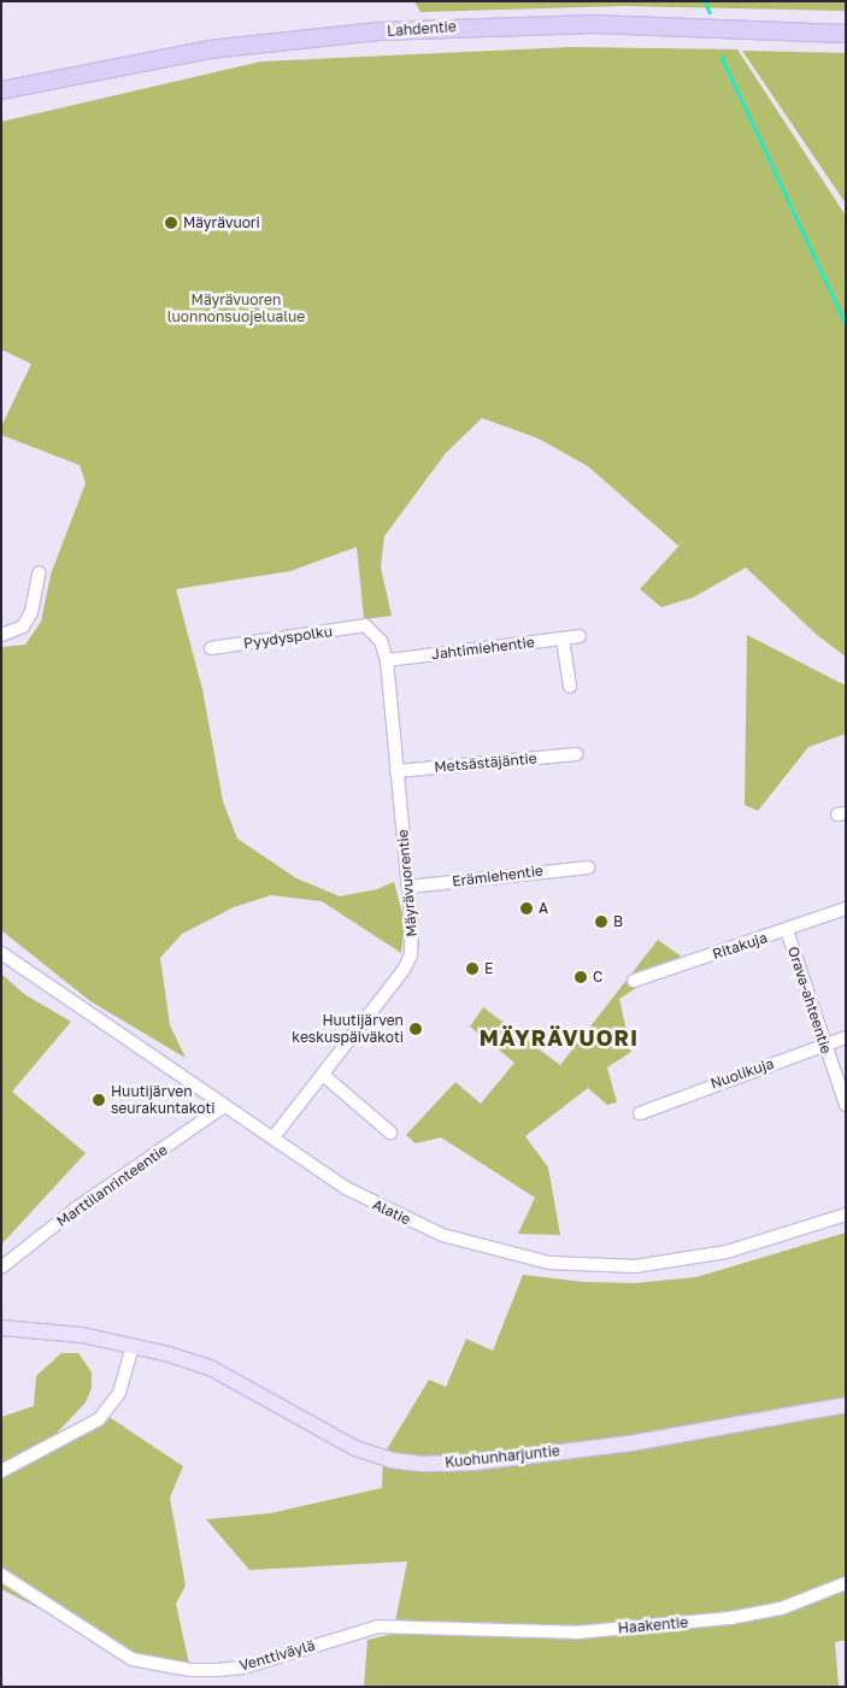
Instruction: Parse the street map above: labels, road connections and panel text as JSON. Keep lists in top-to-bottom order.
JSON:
{
  "streets": {
    "highway": ["Lahdentie"],
    "main road": ["Kuohunharjuntie"],
    "street": [
      "Pyydyspolku",
      "Jahtimiehentie",
      "Metsästäjäntie",
      "Erämiehentie",
      "Mäyrävuorentie",
      "Ritakuja",
      "Orava-ahteentie",
      "Nuolikuja",
      "Marttilanrinteentie",
      "Alatie",
      "Haakentie",
      "Venttiväylä"
    ]
  },
  "crossings": [
    ["Pyydyspolku", "Mäyrävuorentie"],
    ["Jahtimiehentie", "Mäyrävuorentie"],
    ["Metsästäjäntie", "Mäyrävuorentie"],
    ["Erämiehentie", "Mäyrävuorentie"],
    ["Mäyrävuorentie", "Alatie"],
    ["Ritakuja", "Orava-ahteentie"],
    ["Orava-ahteentie", "Nuolikuja"],
    ["Marttilanrinteentie", "Alatie"],
    ["Haakentie", "Venttiväylä"]
  ],
  "districts": ["MÄYRÄVUORI"],
  "parks": ["Mäyrävuoren luonnonsuojelualue"],
  "places": [
    "Mäyrävuori",
    "A",
    "B",
    "E",
    "C",
    "Huutijärven keskuspäiväkoti",
    "Huutijärven seurakuntakoti"
  ]
}
